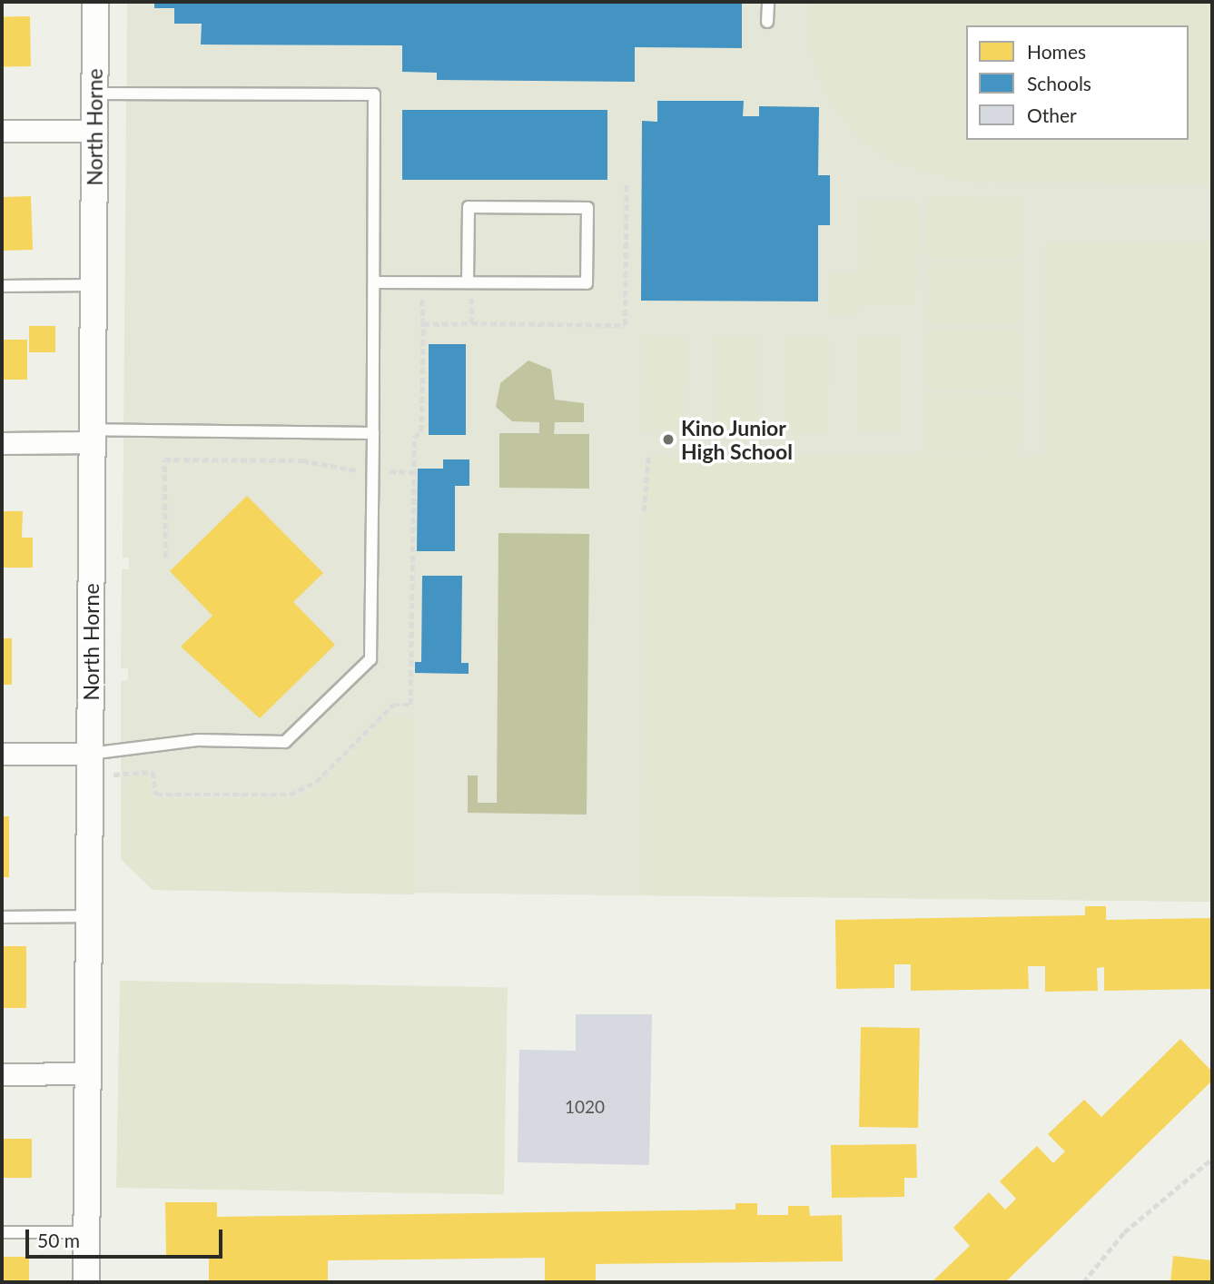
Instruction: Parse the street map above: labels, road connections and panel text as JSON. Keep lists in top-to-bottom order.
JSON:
{
  "streets": {
    "street": ["North Horne"]
  },
  "places": ["Kino Junior High School"],
  "house_numbers": ["1020"],
  "legend": ["Homes", "Schools", "Other"],
  "scale_bar": "50 m"
}
